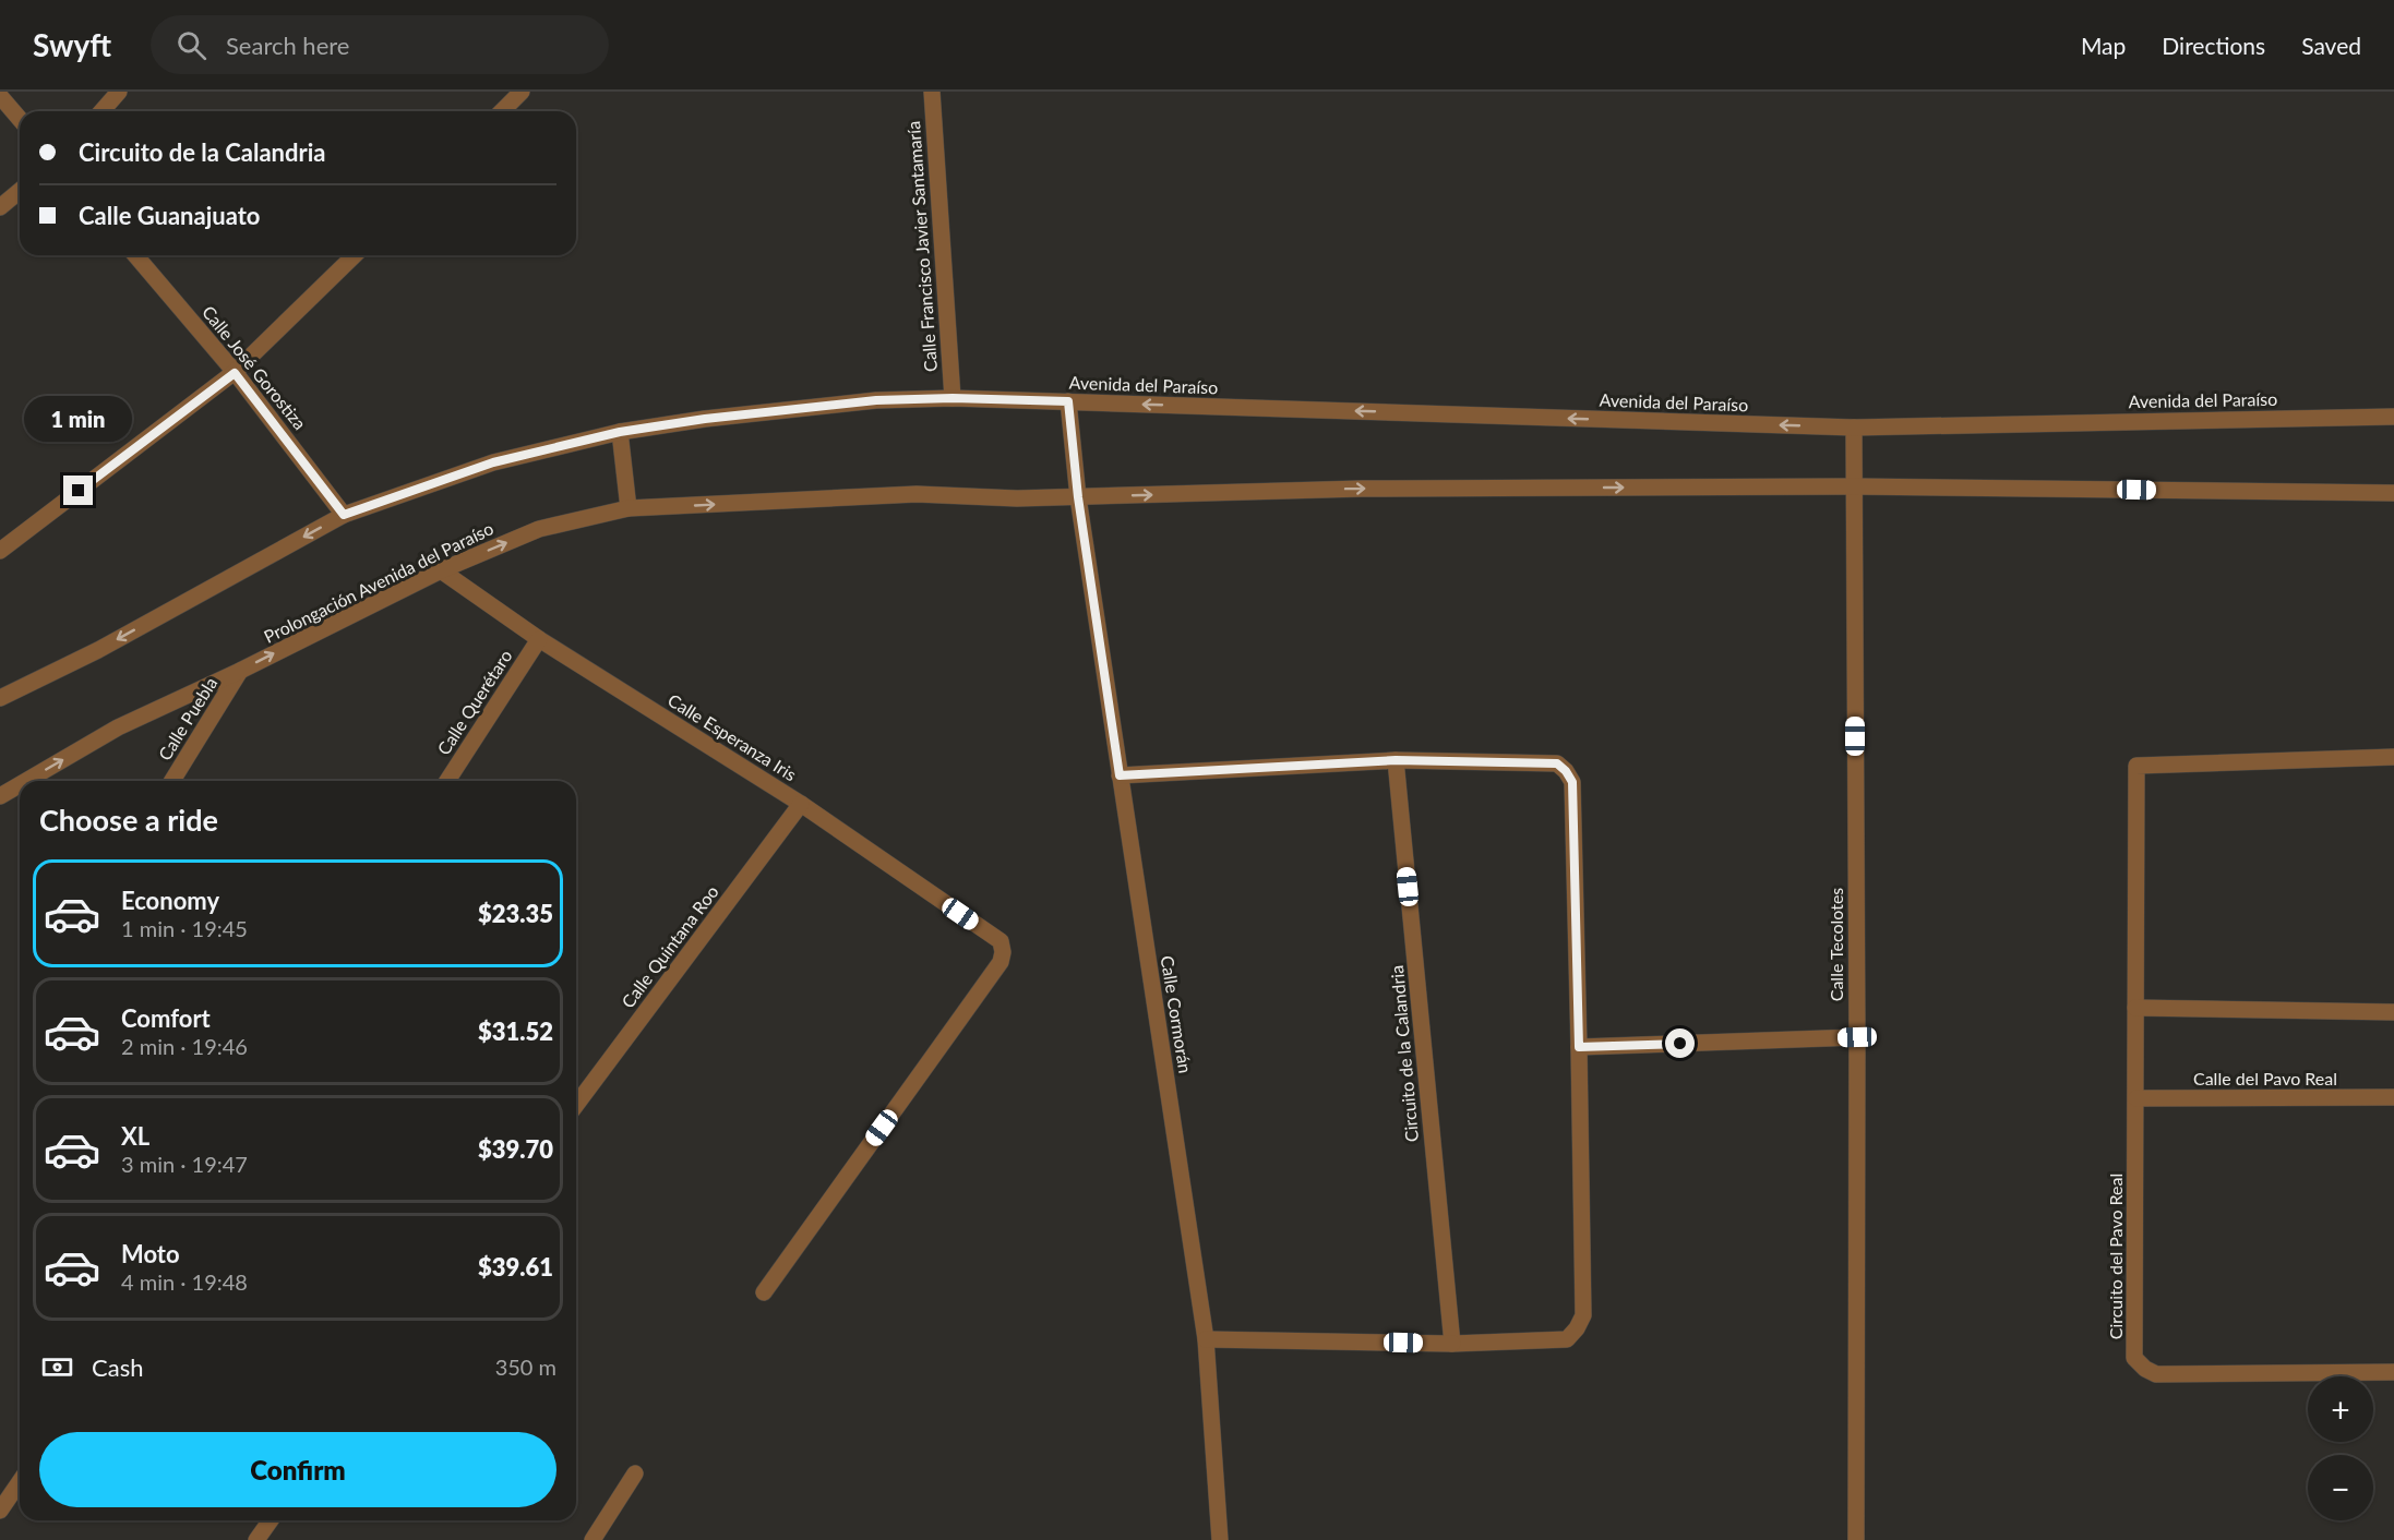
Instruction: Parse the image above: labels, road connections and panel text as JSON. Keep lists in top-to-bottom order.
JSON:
{
  "streets": {
    "street": [
      "Calle Francisco Javier Santamaría",
      "Calle José Gorostiza",
      "Avenida del Paraíso",
      "Prolongación Avenida del Paraíso",
      "Calle Querétaro",
      "Calle Puebla",
      "Calle Esperanza Iris",
      "Calle Tecolotes",
      "Calle Quintana Roo",
      "Calle Cormorán",
      "Circuito de la Calandria",
      "Calle del Pavo Real",
      "Circuito del Pavo Real"
    ]
  },
  "crossings": [
    ["Calle Francisco Javier Santamaría", "Avenida del Paraíso"],
    ["Avenida del Paraíso", "Calle Tecolotes"],
    ["Avenida del Paraíso", "Calle Cormorán"],
    ["Prolongación Avenida del Paraíso", "Calle Puebla"],
    ["Prolongación Avenida del Paraíso", "Calle Esperanza Iris"],
    ["Prolongación Avenida del Paraíso", "Calle Cormorán"],
    ["Calle Querétaro", "Calle Esperanza Iris"],
    ["Calle Esperanza Iris", "Calle Quintana Roo"],
    ["Calle del Pavo Real", "Circuito del Pavo Real"]
  ],
  "page": {
    "header": "Swyft",
    "search": "Search here",
    "nav": ["Map", "Directions", "Saved"],
    "banner": ["Circuito de la Calandria", "Calle Guanajuato"],
    "bubble": "1 min",
    "heading": "Choose a ride",
    "list": [
      {
        "name": "Economy",
        "note": "1 min · 19:45",
        "value": "$23.35"
      },
      {
        "name": "Comfort",
        "note": "2 min · 19:46",
        "value": "$31.52"
      },
      {
        "name": "XL",
        "note": "3 min · 19:47",
        "value": "$39.70"
      },
      {
        "name": "Moto",
        "note": "4 min · 19:48",
        "value": "$39.61"
      }
    ],
    "pay": ["Cash", "350 m"],
    "map_buttons": ["+", "−"],
    "buttons": "Confirm"
  }
}
